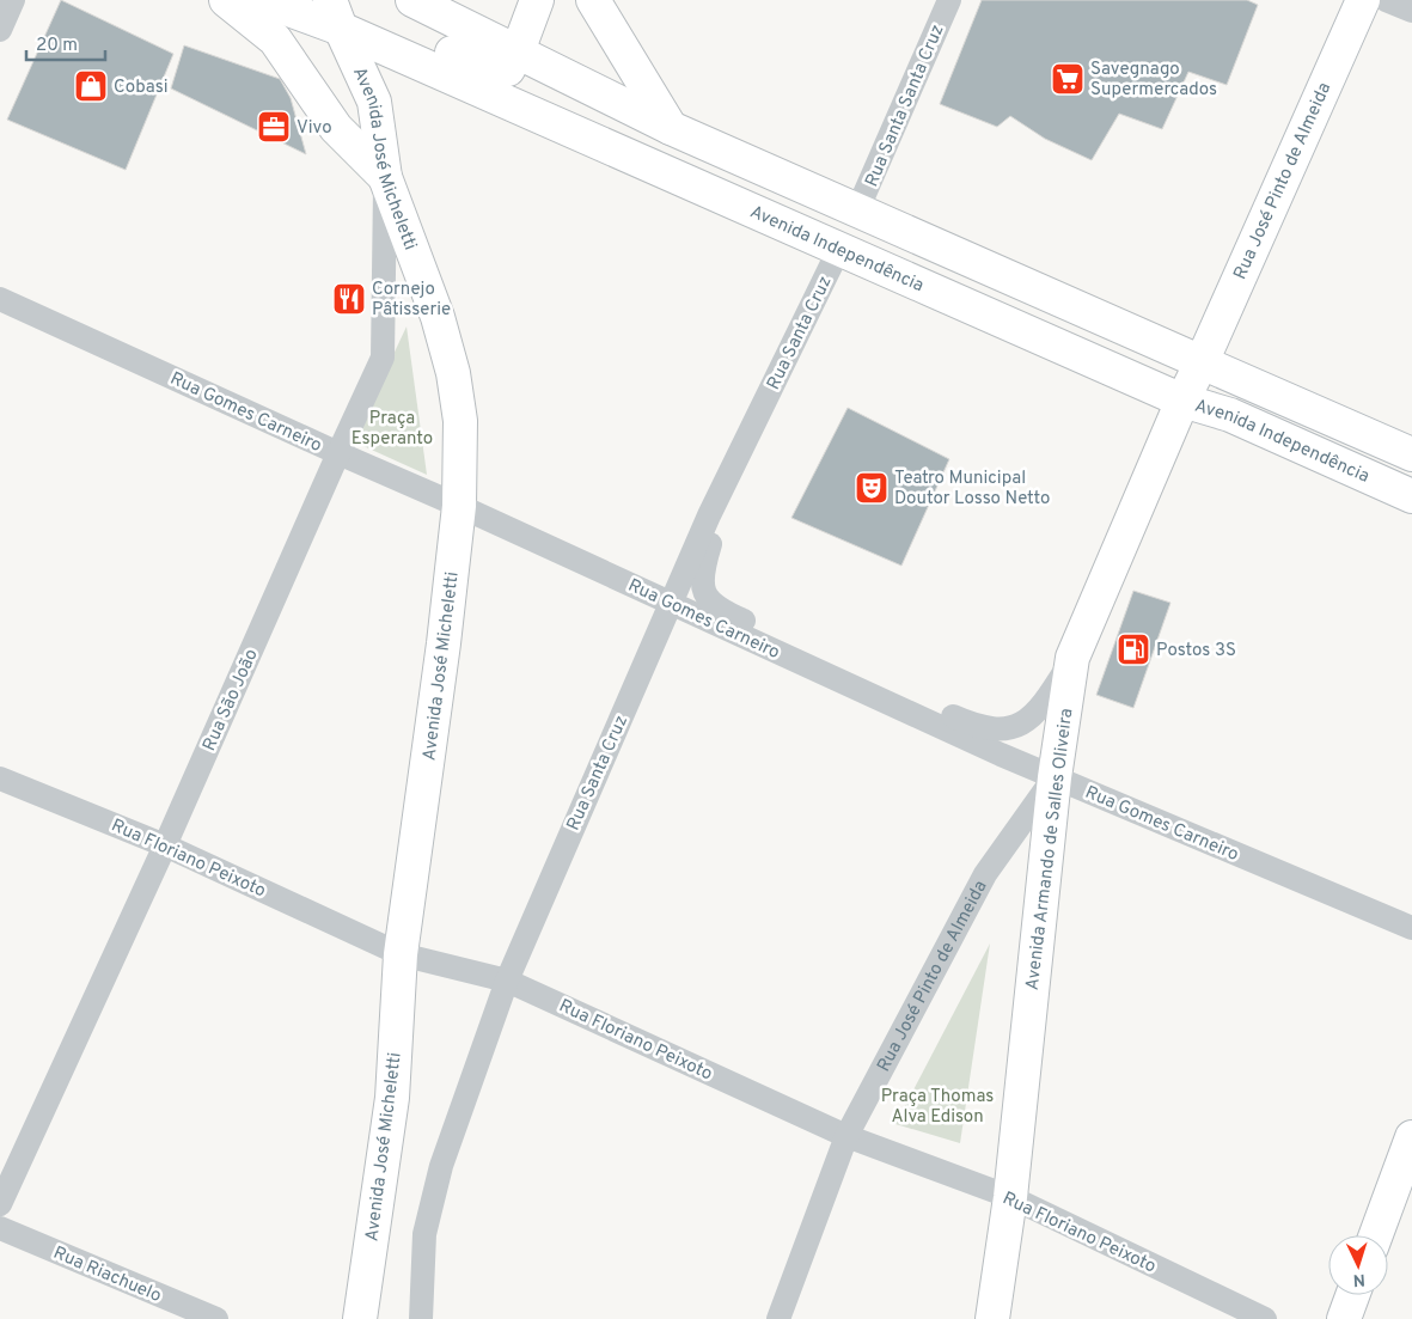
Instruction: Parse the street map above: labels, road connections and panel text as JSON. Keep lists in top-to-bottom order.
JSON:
{
  "streets": {
    "main road": [
      "Avenida José Micheletti",
      "Rua José Pinto de Almeida",
      "Avenida Independência",
      "Avenida Armando de Salles Oliveira"
    ],
    "street": [
      "Rua Santa Santa Cruz",
      "Rua Santa Cruz",
      "Rua Gomes Carneiro",
      "Rua São João",
      "Rua Floriano Peixoto",
      "Rua Riachuelo"
    ]
  },
  "crossings": [
    ["Avenida José Micheletti", "Avenida Independência"],
    ["Avenida José Micheletti", "Rua Gomes Carneiro"],
    ["Avenida José Micheletti", "Rua São João"],
    ["Avenida José Micheletti", "Rua Floriano Peixoto"],
    ["Rua José Pinto de Almeida", "Avenida Independência"],
    ["Rua José Pinto de Almeida", "Rua Gomes Carneiro"],
    ["Rua José Pinto de Almeida", "Avenida Armando de Salles Oliveira"],
    ["Rua José Pinto de Almeida", "Rua Floriano Peixoto"],
    ["Avenida Independência", "Rua Santa Cruz"],
    ["Avenida Independência", "Avenida Armando de Salles Oliveira"],
    ["Rua Santa Cruz", "Rua Gomes Carneiro"],
    ["Rua Santa Cruz", "Rua Floriano Peixoto"],
    ["Rua Gomes Carneiro", "Rua São João"],
    ["Rua Gomes Carneiro", "Avenida Armando de Salles Oliveira"],
    ["Rua São João", "Rua Floriano Peixoto"],
    ["Avenida Armando de Salles Oliveira", "Rua Floriano Peixoto"]
  ],
  "parks": ["Praça Esperanto", "Praça Thomas Alva Edison"],
  "places": {
    "supermarket": ["Savegnago Supermercados"],
    "shop": ["Cobasi"],
    "office": ["Vivo"],
    "restaurant": ["Cornejo Pâtisserie"],
    "theatre": ["Teatro Municipal Doutor Losso Netto"],
    "fuel station": ["Postos 3S"]
  },
  "scale_bar": "20 m",
  "north": "bottom"
}
